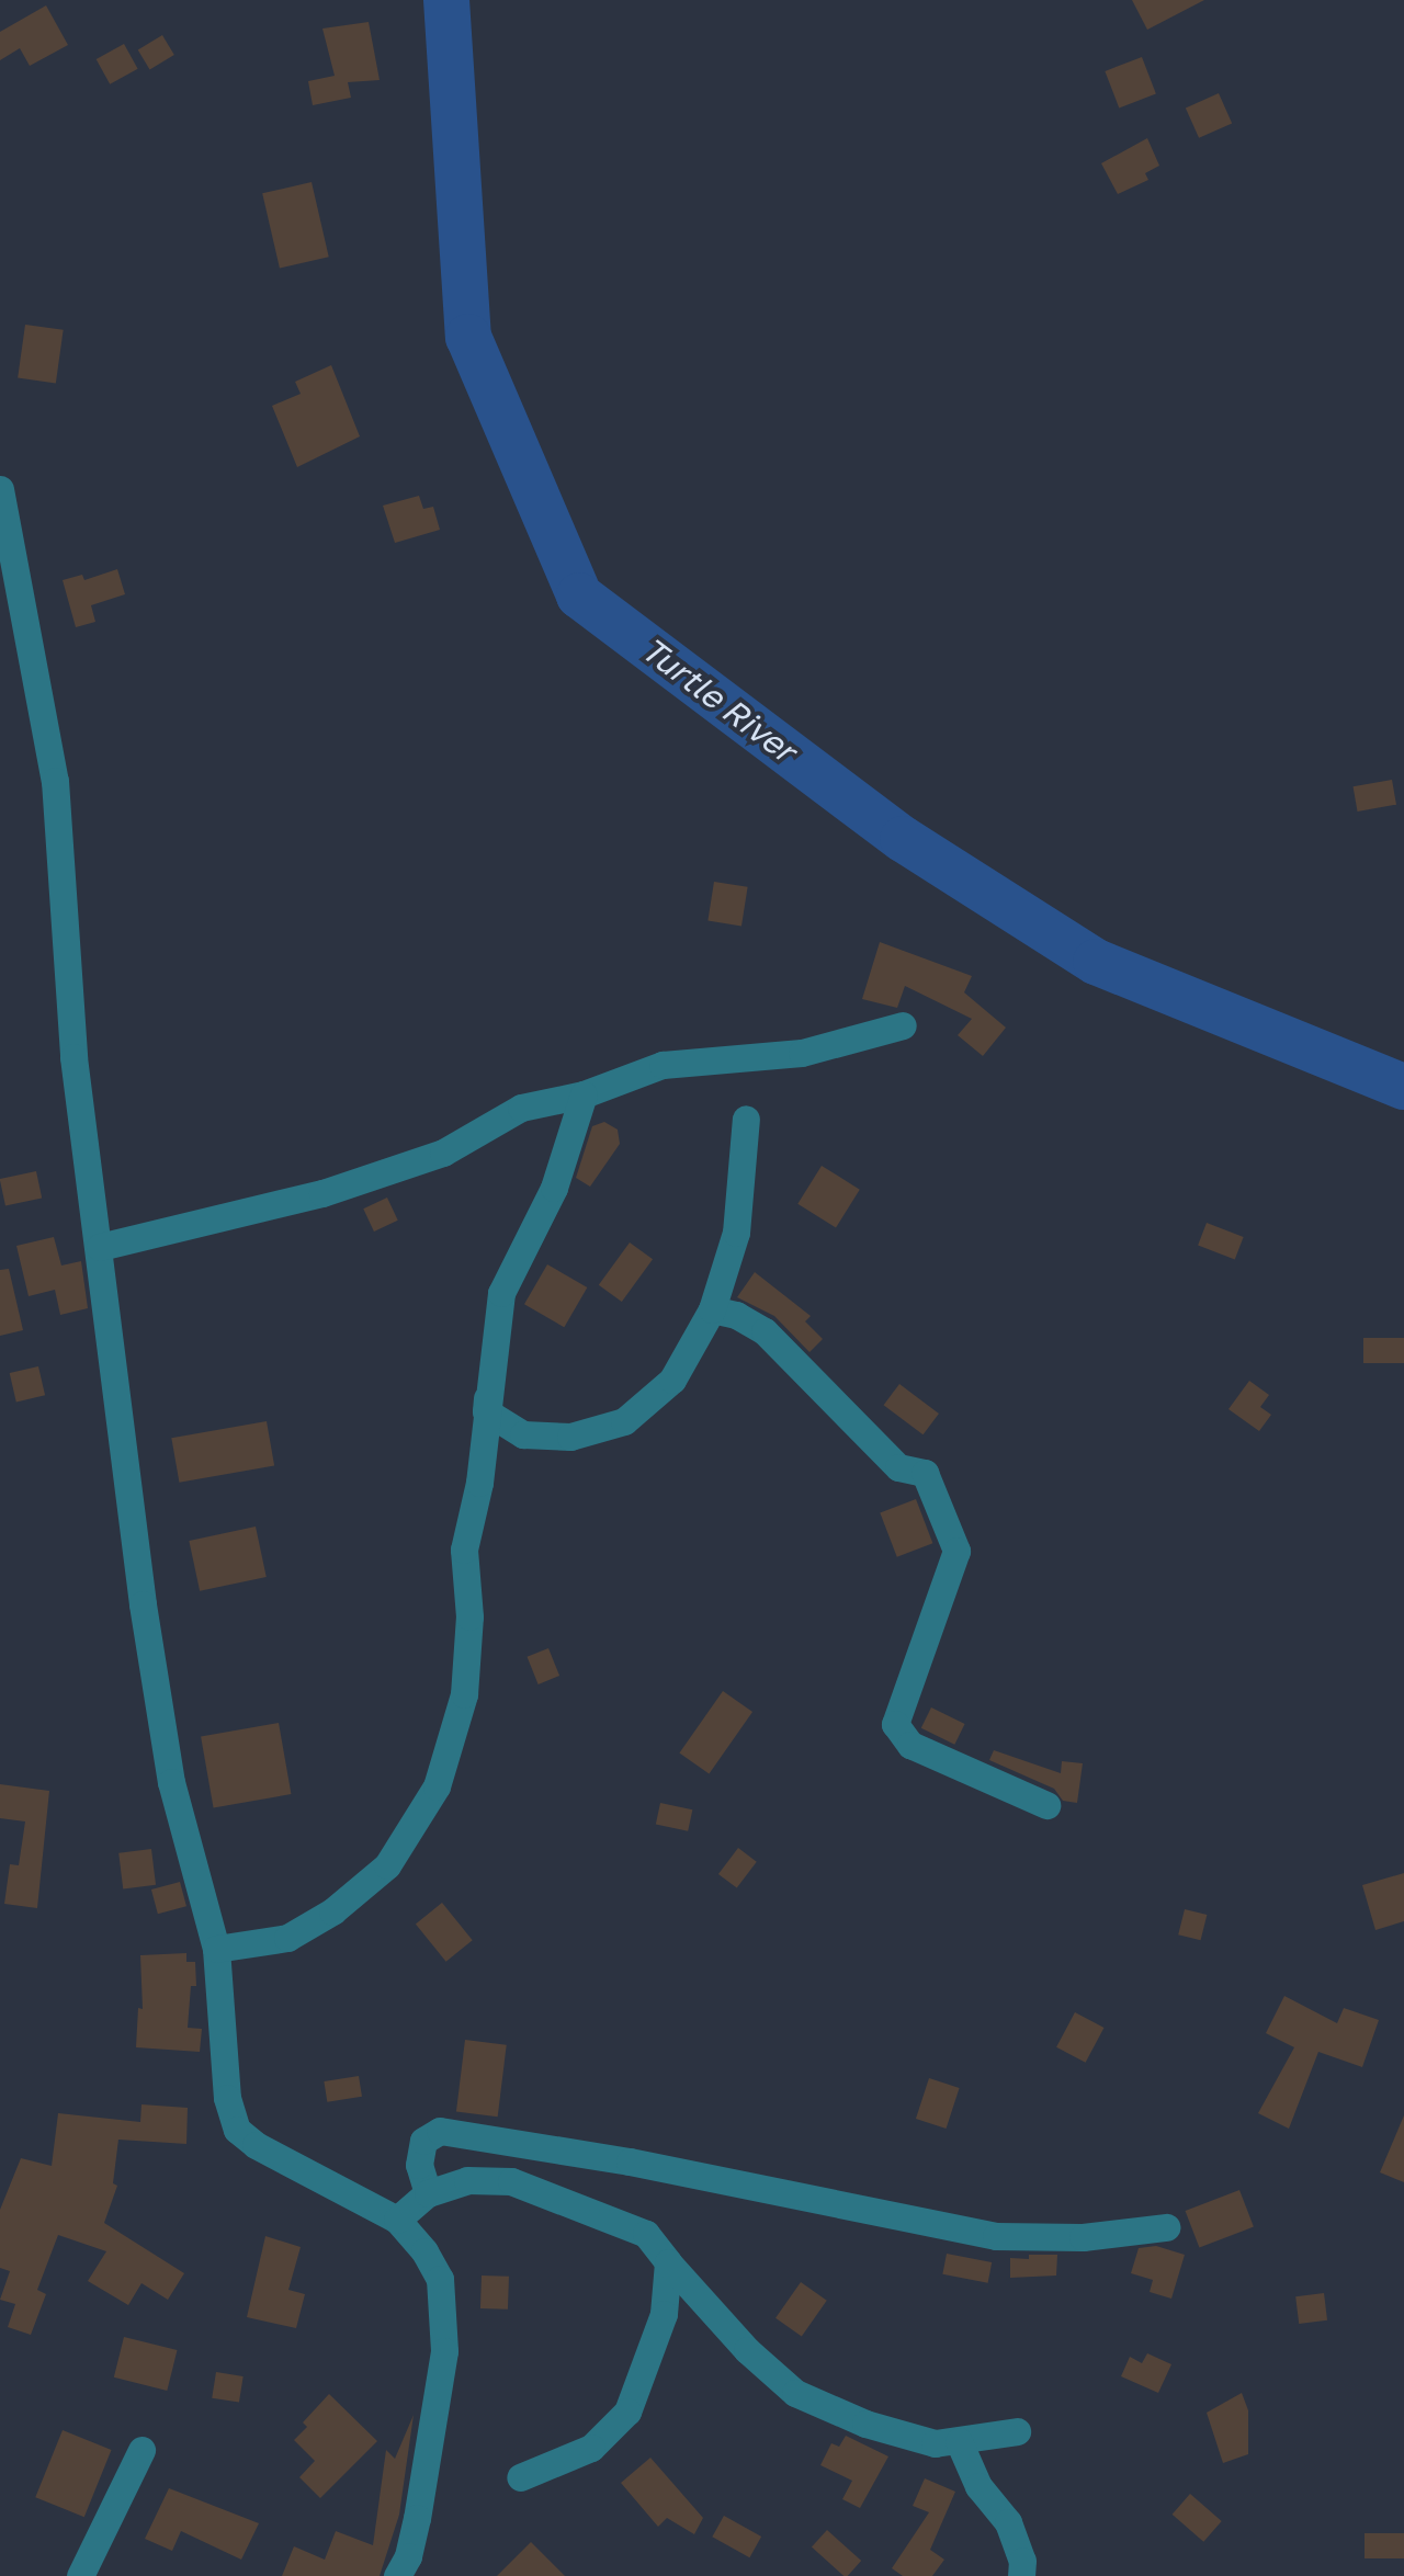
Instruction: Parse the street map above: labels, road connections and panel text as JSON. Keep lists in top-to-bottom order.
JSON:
{
  "water": ["Turtle River"]
}
